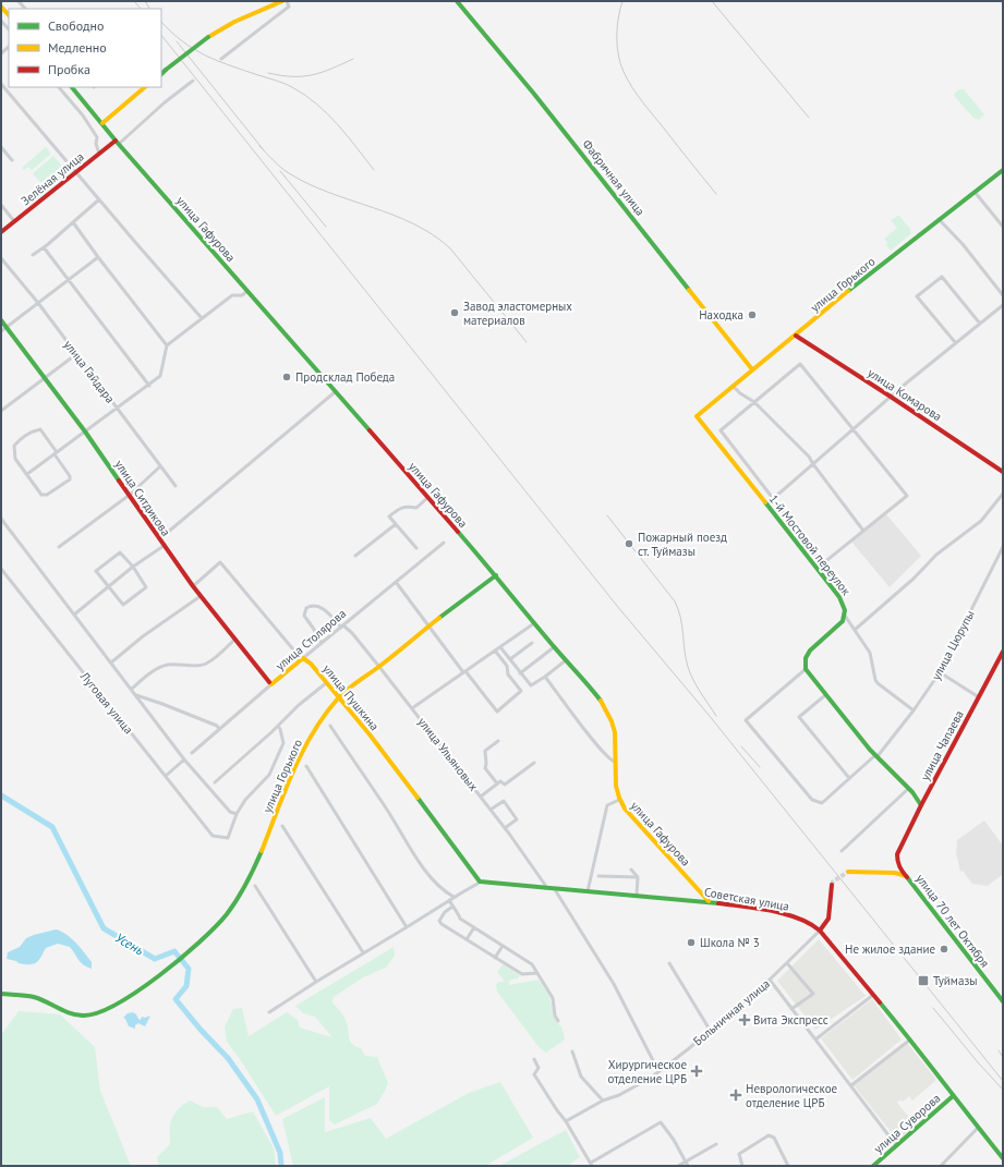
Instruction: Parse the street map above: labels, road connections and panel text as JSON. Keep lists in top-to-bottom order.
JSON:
{
  "streets": {
    "main road": [
      "Фабричная улица",
      "Зелёная улица",
      "улица Гафурова",
      "улица Горького",
      "улица Комарова",
      "улица Ситдикова",
      "1-й Мостовой переулок",
      "улица Столярова",
      "улица Пушкина",
      "улица Чапаева",
      "Советская улица",
      "улица 70 лет Октября",
      "улица Суворова"
    ],
    "street": [
      "улица Гайдара",
      "улица Цюрупы",
      "Луговая улица",
      "улица Ульяновых",
      "Больничная улица"
    ]
  },
  "crossings": [
    ["Фабричная улица", "улица Горького"],
    ["Зелёная улица", "улица Гафурова"],
    ["улица Гафурова", "улица Горького"],
    ["улица Гафурова", "Советская улица"],
    ["улица Горького", "улица Комарова"],
    ["улица Горького", "1-й Мостовой переулок"],
    ["улица Горького", "улица Пушкина"],
    ["улица Горького", "улица Ульяновых"],
    ["улица Ситдикова", "улица Столярова"],
    ["улица Ситдикова", "улица Пушкина"],
    ["1-й Мостовой переулок", "улица Цюрупы"],
    ["улица Столярова", "улица Пушкина"],
    ["улица Столярова", "улица Ульяновых"],
    ["улица Пушкина", "Советская улица"],
    ["улица Чапаева", "улица 70 лет Октября"],
    ["улица Ульяновых", "Советская улица"],
    ["Советская улица", "Больничная улица"],
    ["Советская улица", "улица Суворова"]
  ],
  "water": ["Усень"],
  "places": {
    "other": [
      "Завод эластомерных материалов",
      "Находка",
      "Продсклад Победа",
      "Пожарный поезд ст. Туймазы",
      "Школа № 3",
      "Не жилое здание"
    ],
    "transit": ["Туймазы"],
    "health": ["Вита Экспресс", "Хирургическое отделение ЦРБ", "Неврологическое отделение ЦРБ"]
  },
  "legend": ["Свободно", "Медленно", "Пробка"]
}
